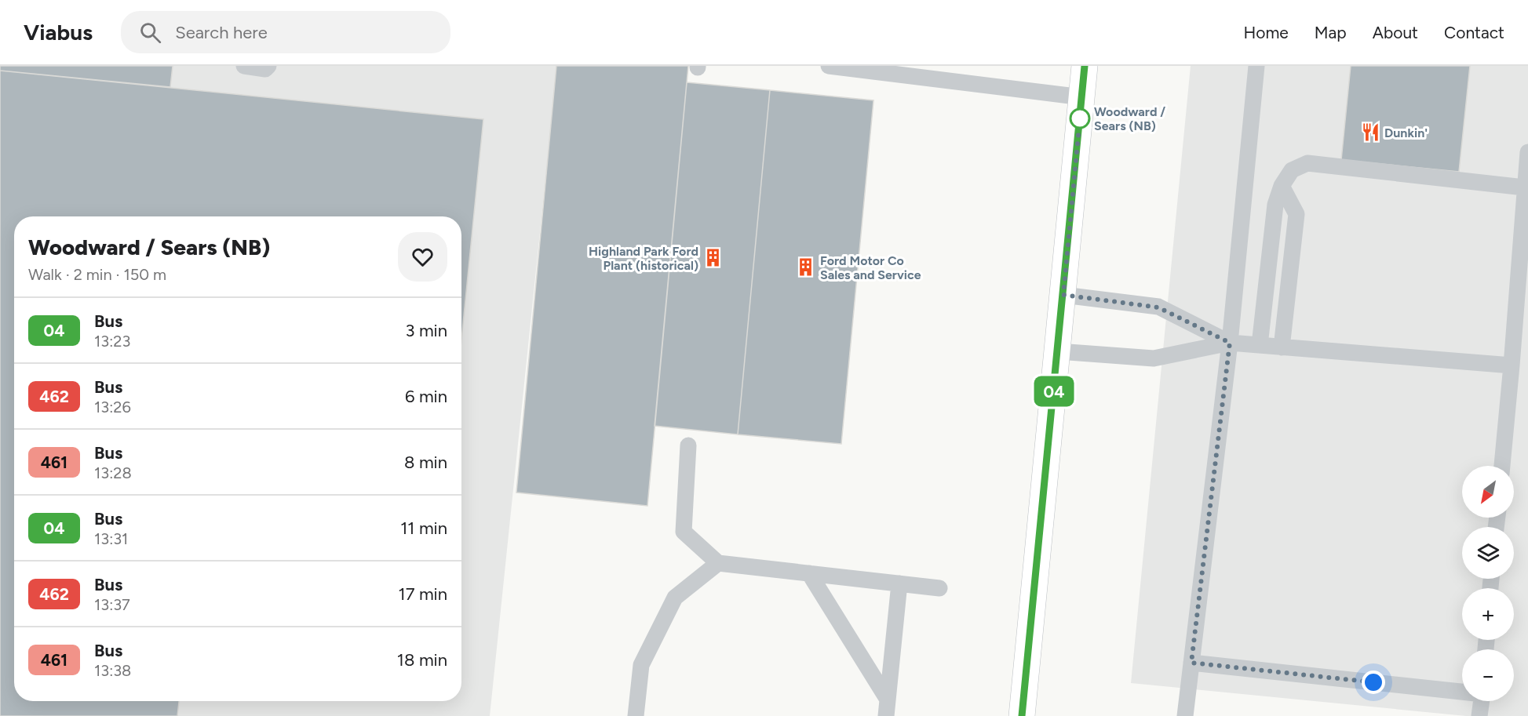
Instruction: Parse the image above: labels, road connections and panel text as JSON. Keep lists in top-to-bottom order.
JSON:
{
  "places": {
    "other": ["Woodward / Sears (NB)"],
    "restaurant": ["Dunkin'"],
    "building": ["Highland Park Ford Plant (historical)", "Ford Motor Co Sales and Service"]
  },
  "lines": ["bus line 04"],
  "north": "bottom left",
  "page": {
    "header": "Viabus",
    "search": "Search here",
    "nav": [
      "Home",
      "Map",
      "About",
      "Contact"
    ],
    "on_map": "04",
    "heading": ["Woodward / Sears (NB)", "Walk · 2 min · 150 m"],
    "list": [
      {
        "mark": "04",
        "name": "Bus",
        "note": "13:23",
        "value": "3 min"
      },
      {
        "mark": "462",
        "name": "Bus",
        "note": "13:26",
        "value": "6 min"
      },
      {
        "mark": "461",
        "name": "Bus",
        "note": "13:28",
        "value": "8 min"
      },
      {
        "mark": "04",
        "name": "Bus",
        "note": "13:31",
        "value": "11 min"
      },
      {
        "mark": "462",
        "name": "Bus",
        "note": "13:37",
        "value": "17 min"
      },
      {
        "mark": "461",
        "name": "Bus",
        "note": "13:38",
        "value": "18 min"
      }
    ],
    "map_buttons": ["+", "−"]
  }
}
